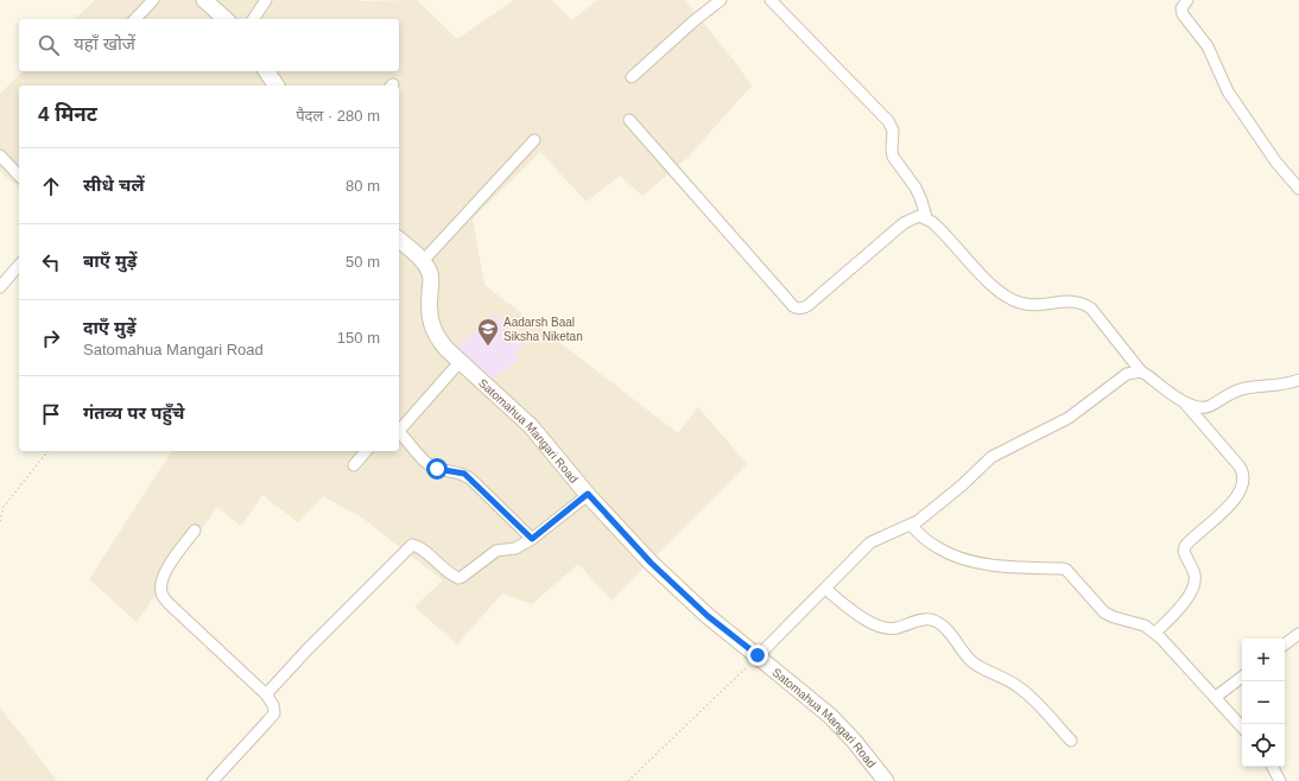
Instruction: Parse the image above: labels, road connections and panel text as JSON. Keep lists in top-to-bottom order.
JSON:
{
  "streets": {
    "street": ["Satomahua Mangari Road"]
  },
  "places": {
    "school or university": ["Aadarsh Baal Siksha Niketan"]
  },
  "page": {
    "search": "यहाँ खोजें",
    "heading": ["4 मिनट", "पैदल · 280 m"],
    "list": [
      ["सीधे चलें", "80 m"],
      ["बाएँ मुड़ें", "50 m"],
      ["दाएँ मुड़ें", "Satomahua Mangari Road", "150 m"],
      "गंतव्य पर पहुँचे"
    ],
    "map_buttons": ["+", "−"]
  }
}
